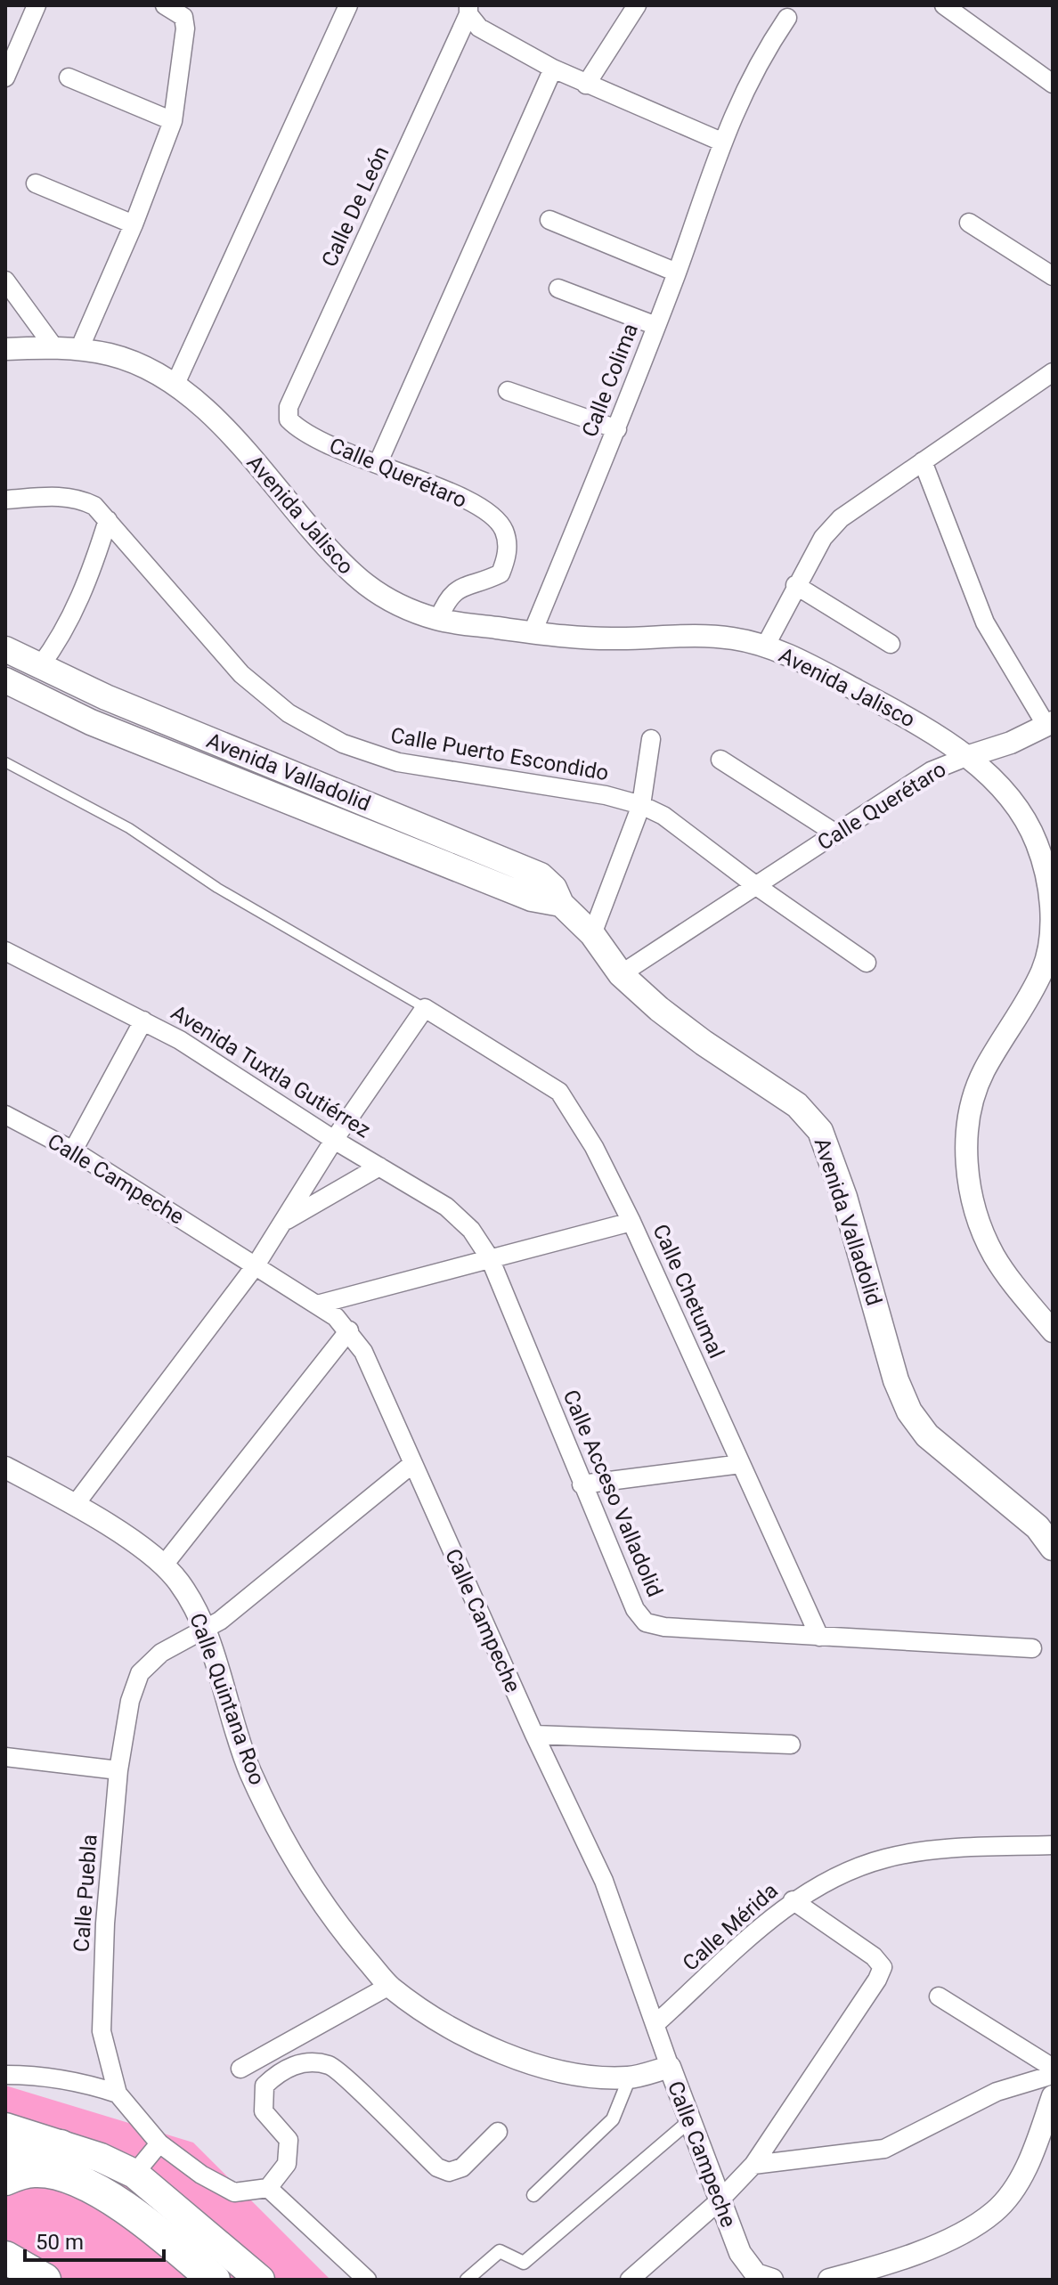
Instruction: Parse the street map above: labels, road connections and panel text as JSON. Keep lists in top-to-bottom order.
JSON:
{
  "streets": {
    "main road": ["Avenida Valladolid"],
    "street": [
      "Calle De León",
      "Calle Colima",
      "Calle Querétaro",
      "Avenida Jalisco",
      "Calle Puerto Escondido",
      "Avenida Tuxtla Gutiérrez",
      "Calle Campeche",
      "Calle Chetumal",
      "Calle Acceso Valladolid",
      "Calle Quintana Roo",
      "Calle Puebla",
      "Calle Mérida"
    ]
  },
  "crossings": [
    ["Calle De León", "Calle Querétaro"],
    ["Calle Colima", "Avenida Jalisco"],
    ["Calle Querétaro", "Avenida Jalisco"],
    ["Calle Querétaro", "Calle Puerto Escondido"],
    ["Calle Querétaro", "Avenida Valladolid"],
    ["Avenida Tuxtla Gutiérrez", "Calle Chetumal"],
    ["Avenida Tuxtla Gutiérrez", "Calle Acceso Valladolid"],
    ["Calle Campeche", "Calle Chetumal"],
    ["Calle Campeche", "Calle Quintana Roo"],
    ["Calle Campeche", "Calle Puebla"],
    ["Calle Campeche", "Calle Mérida"],
    ["Calle Chetumal", "Calle Acceso Valladolid"],
    ["Calle Quintana Roo", "Calle Puebla"]
  ],
  "scale_bar": "50 m"
}
